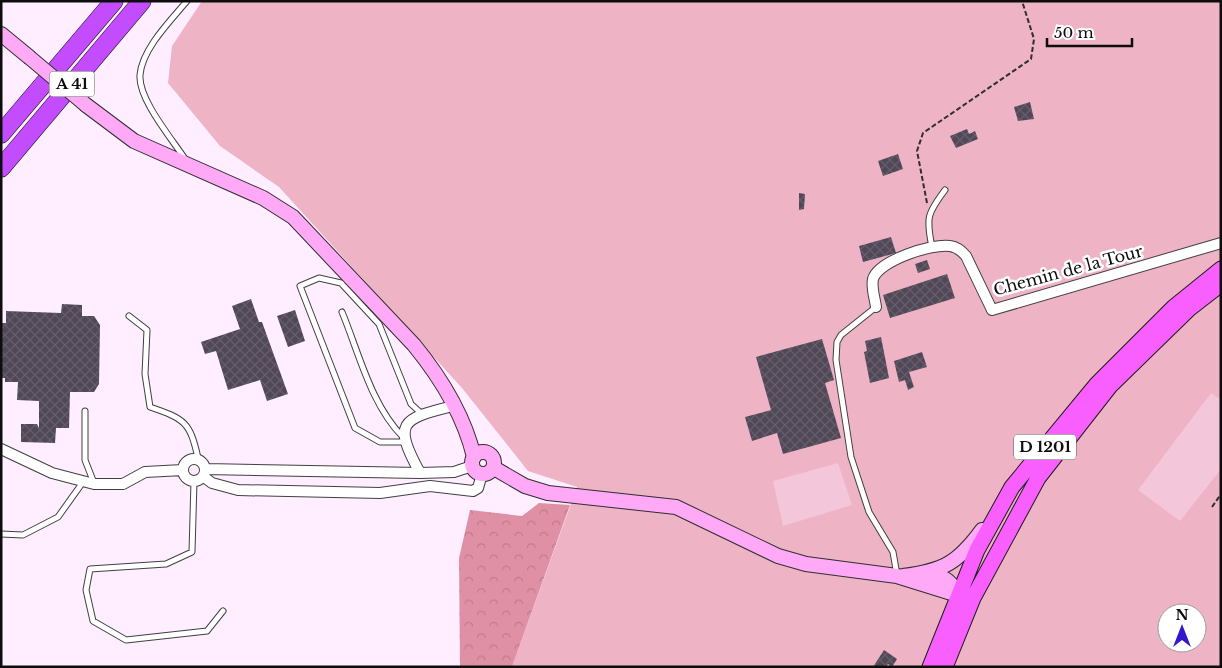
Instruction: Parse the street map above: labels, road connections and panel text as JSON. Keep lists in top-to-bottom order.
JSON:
{
  "streets": {
    "highway": ["A 41"],
    "main road": ["D 1201"],
    "street": ["Chemin de la Tour"]
  },
  "scale_bar": "50 m",
  "north": "top"
}
